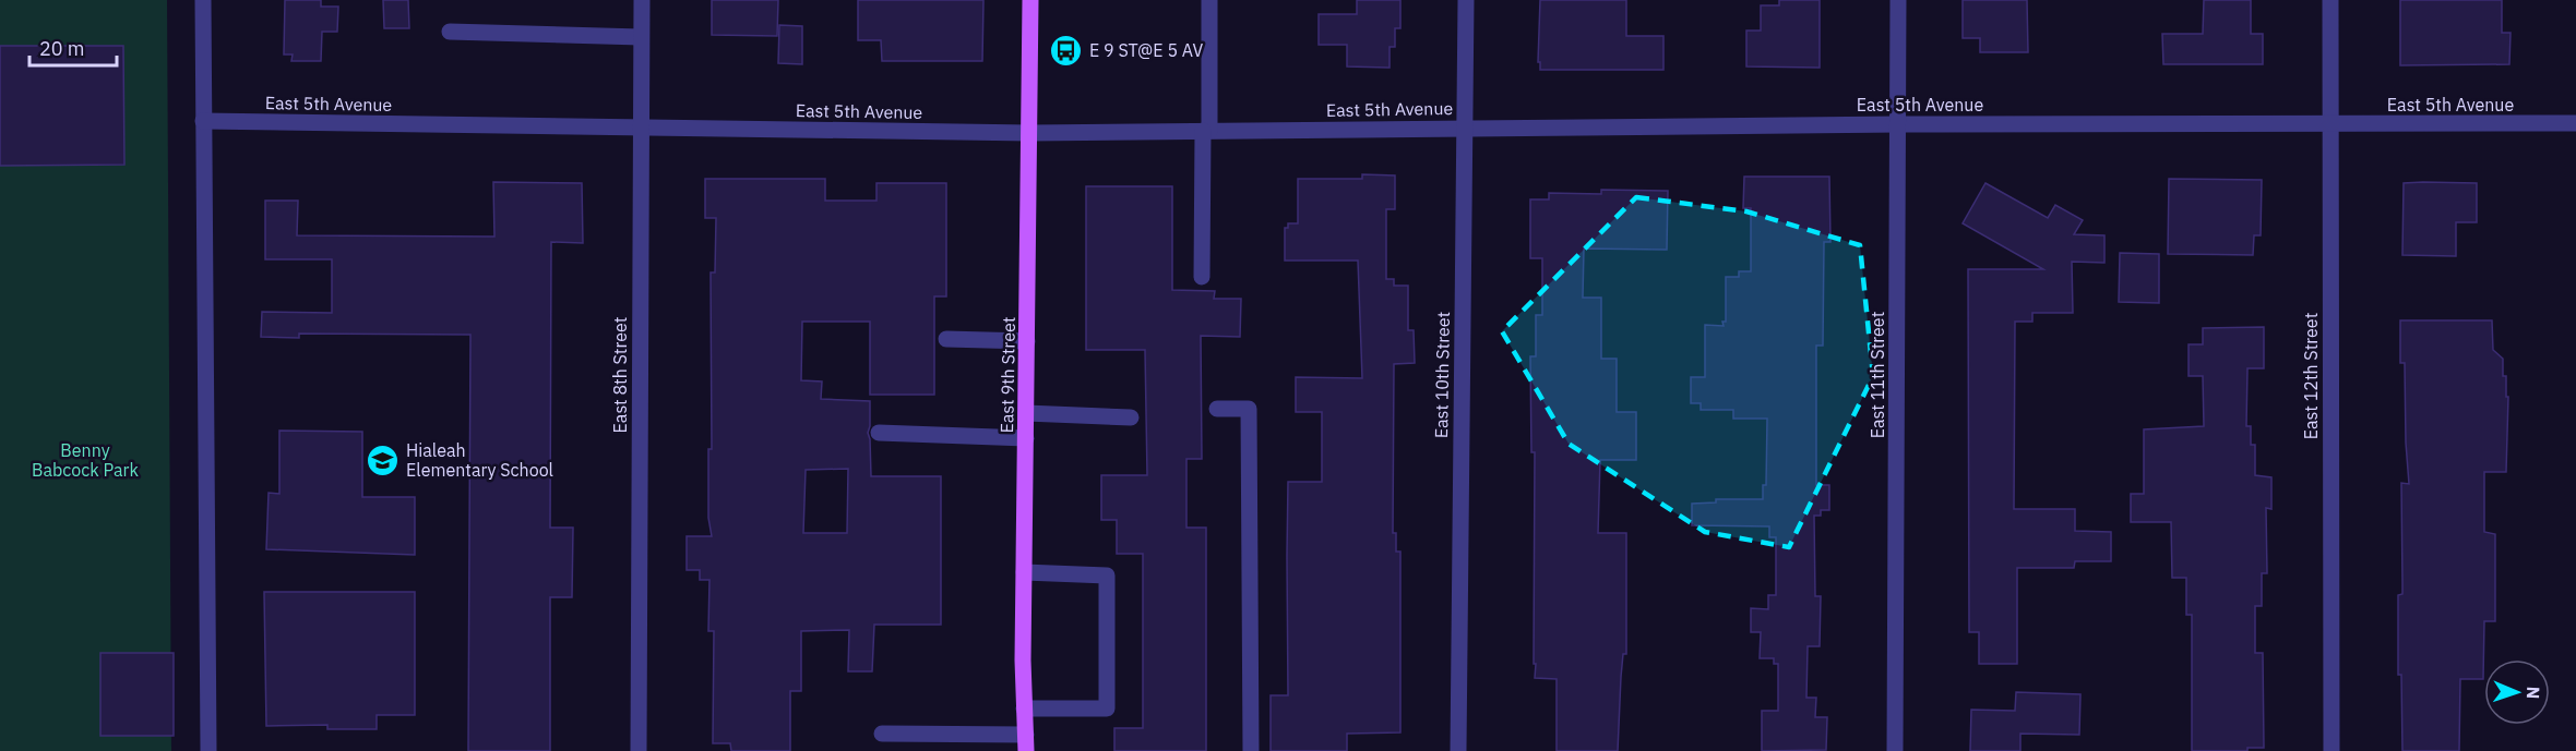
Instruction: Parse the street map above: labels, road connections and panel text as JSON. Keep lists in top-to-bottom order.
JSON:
{
  "streets": {
    "main road": ["East 9th Street"],
    "street": [
      "East 5th Avenue",
      "East 8th Street",
      "East 10th Street",
      "East 11th Street",
      "East 12th Street"
    ]
  },
  "crossings": [
    ["East 5th Avenue", "East 8th Street"],
    ["East 5th Avenue", "East 9th Street"],
    ["East 5th Avenue", "East 10th Street"],
    ["East 5th Avenue", "East 11th Street"],
    ["East 5th Avenue", "East 12th Street"]
  ],
  "parks": ["Benny Babcock Park"],
  "places": {
    "bus stop": ["E 9 ST@E 5 AV"],
    "school or university": ["Hialeah Elementary School"]
  },
  "scale_bar": "20 m",
  "north": "right"
}
